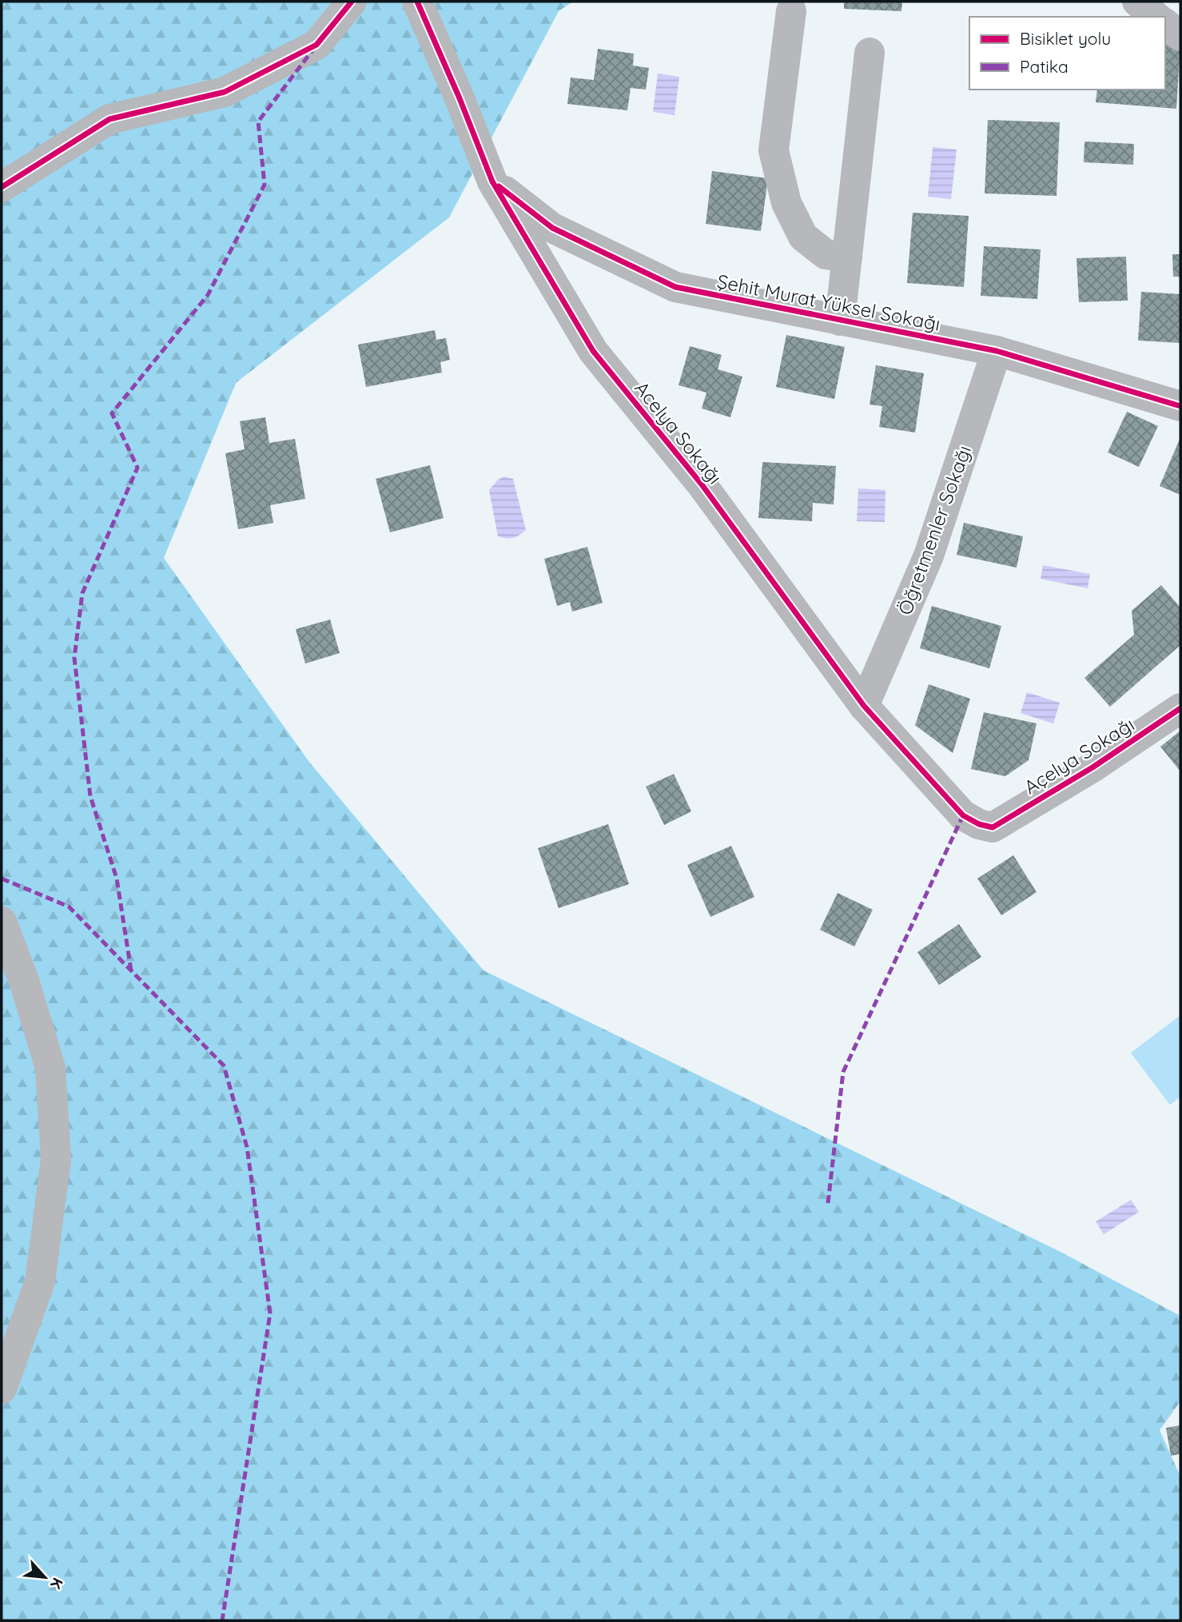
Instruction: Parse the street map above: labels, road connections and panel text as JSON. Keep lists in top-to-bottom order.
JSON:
{
  "streets": {
    "street": [
      "Şehit Murat Yüksel Sokağı",
      "Acelya Sokağı",
      "Öğretmenler Sokağı",
      "Açelya Sokağı"
    ]
  },
  "crossings": [
    ["Şehit Murat Yüksel Sokağı", "Acelya Sokağı"],
    ["Şehit Murat Yüksel Sokağı", "Öğretmenler Sokağı"],
    ["Acelya Sokağı", "Öğretmenler Sokağı"],
    ["Acelya Sokağı", "Açelya Sokağı"]
  ],
  "legend": ["Bisiklet yolu", "Patika"],
  "north": "bottom right"
}
